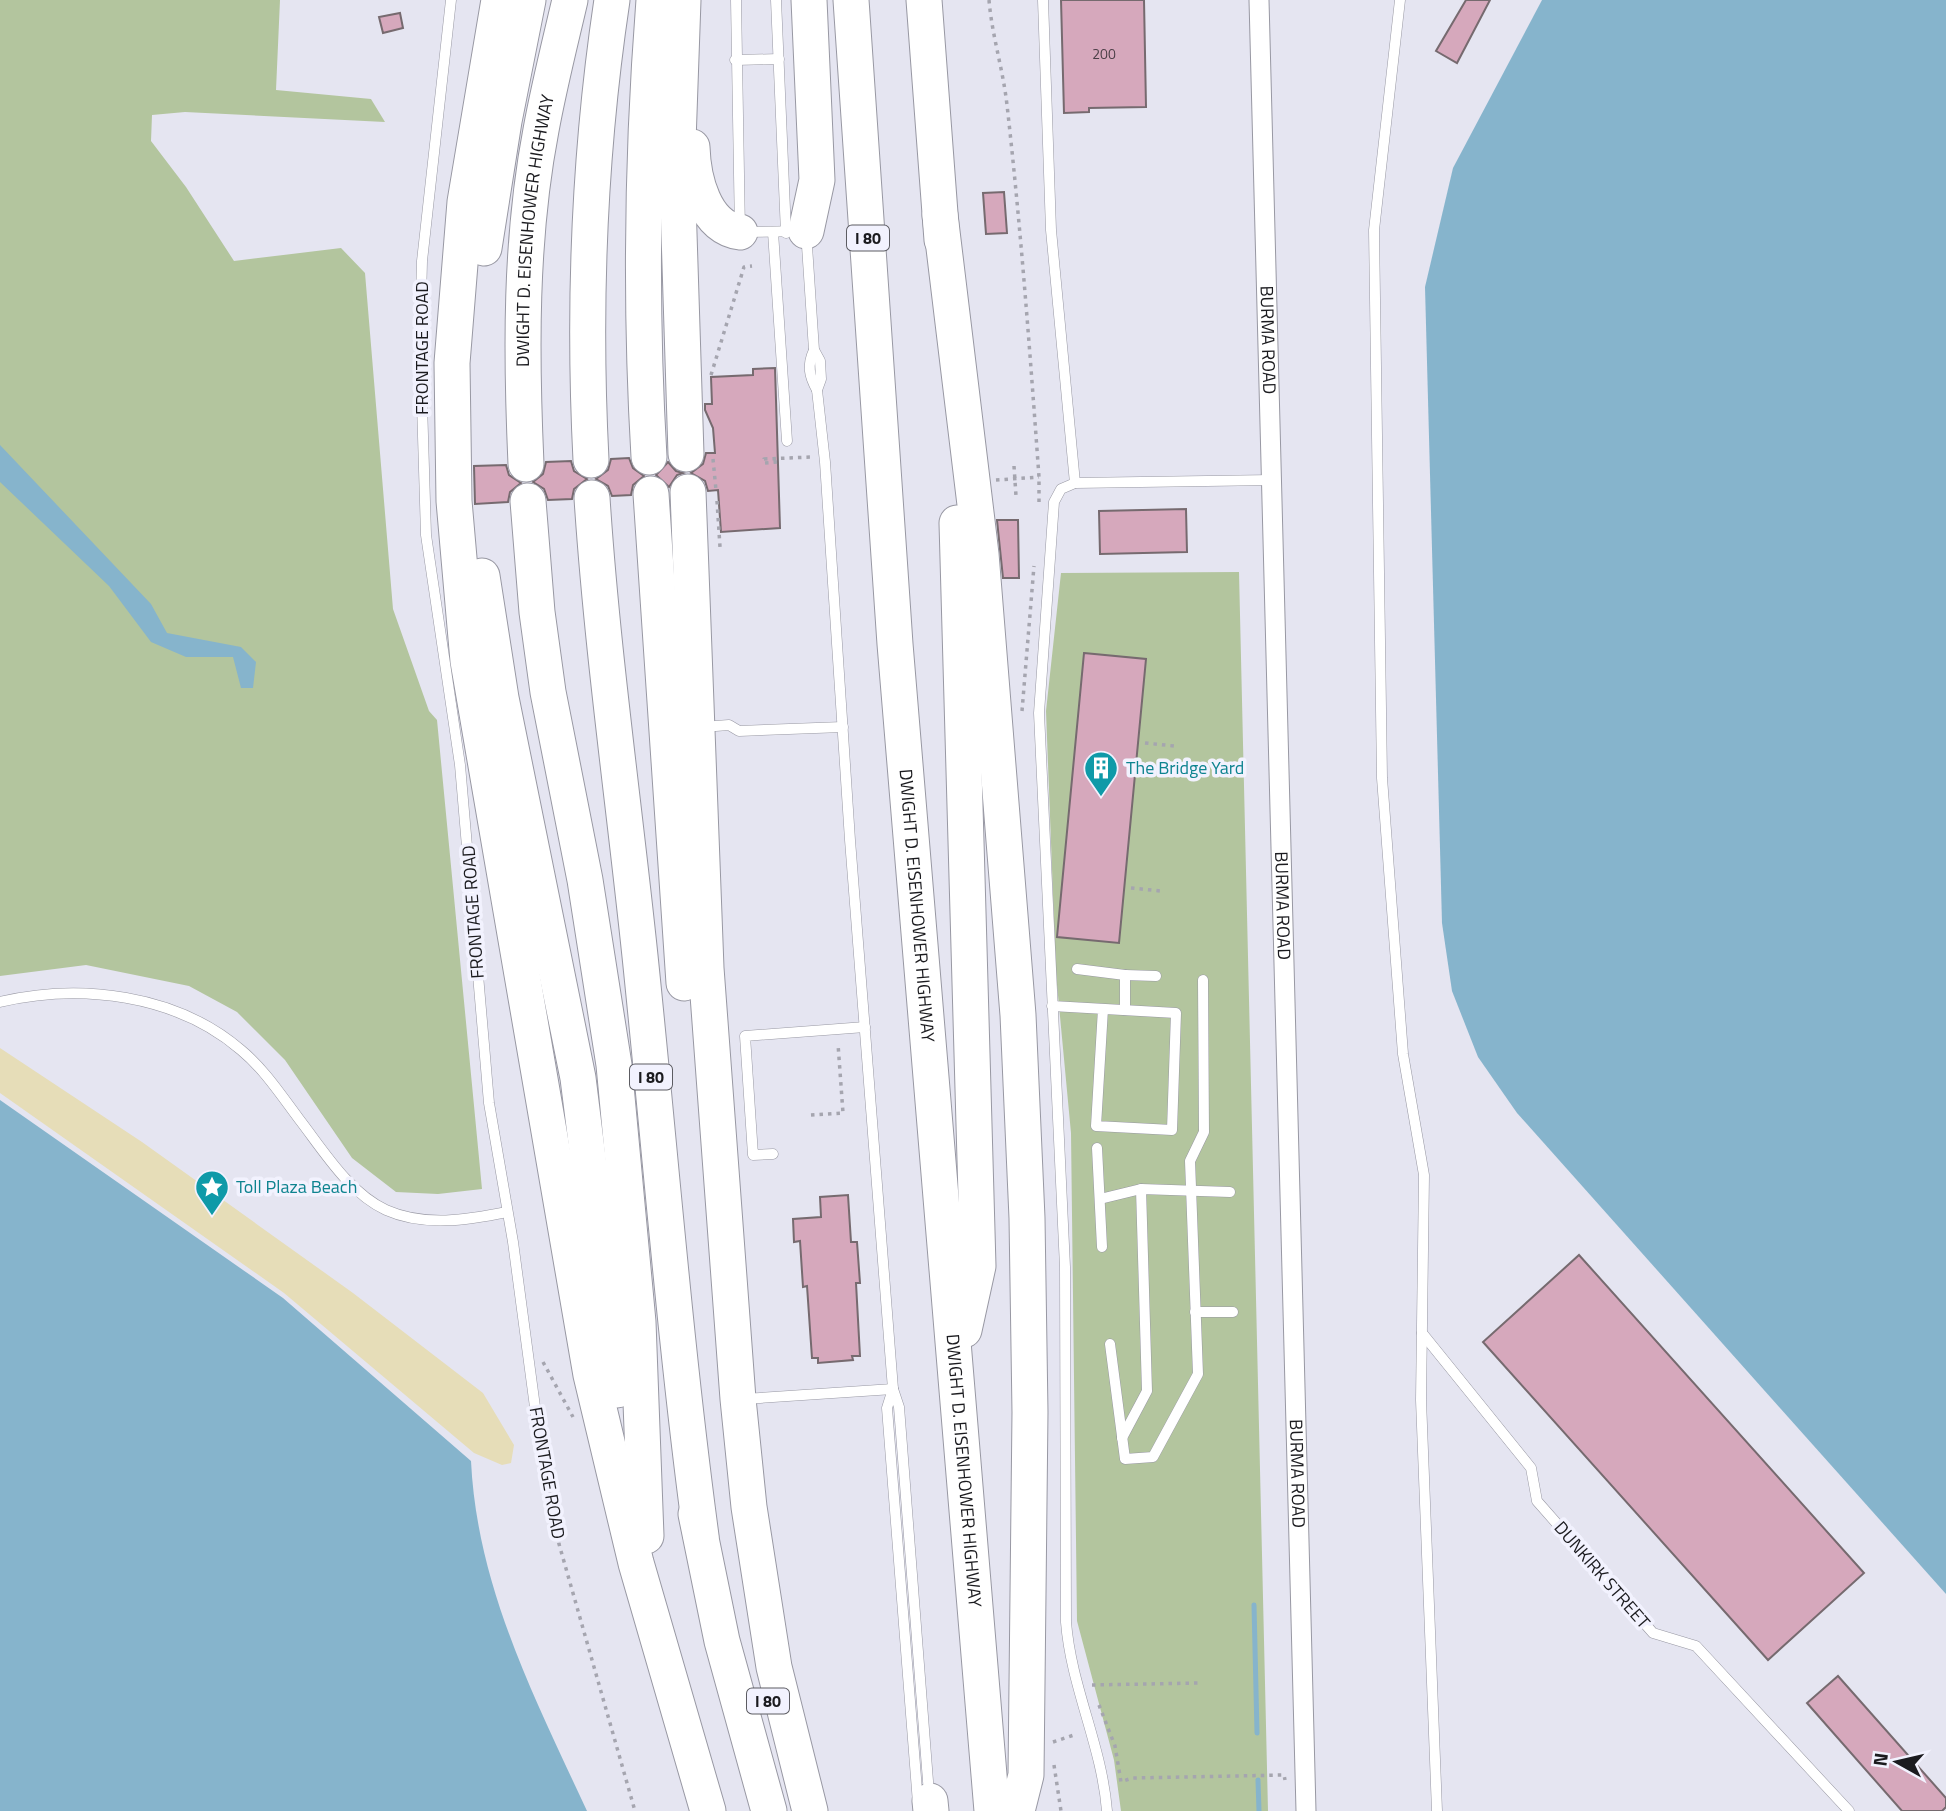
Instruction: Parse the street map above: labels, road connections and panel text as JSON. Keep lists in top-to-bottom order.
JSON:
{
  "streets": {
    "highway": ["DWIGHT D. EISENHOWER HIGHWAY", "I 80"],
    "street": ["BURMA ROAD"],
    "lane": ["FRONTAGE ROAD", "DUNKIRK STREET"]
  },
  "places": {
    "building": ["The Bridge Yard"],
    "place": ["Toll Plaza Beach"]
  },
  "house_numbers": ["200"],
  "north": "left"
}
